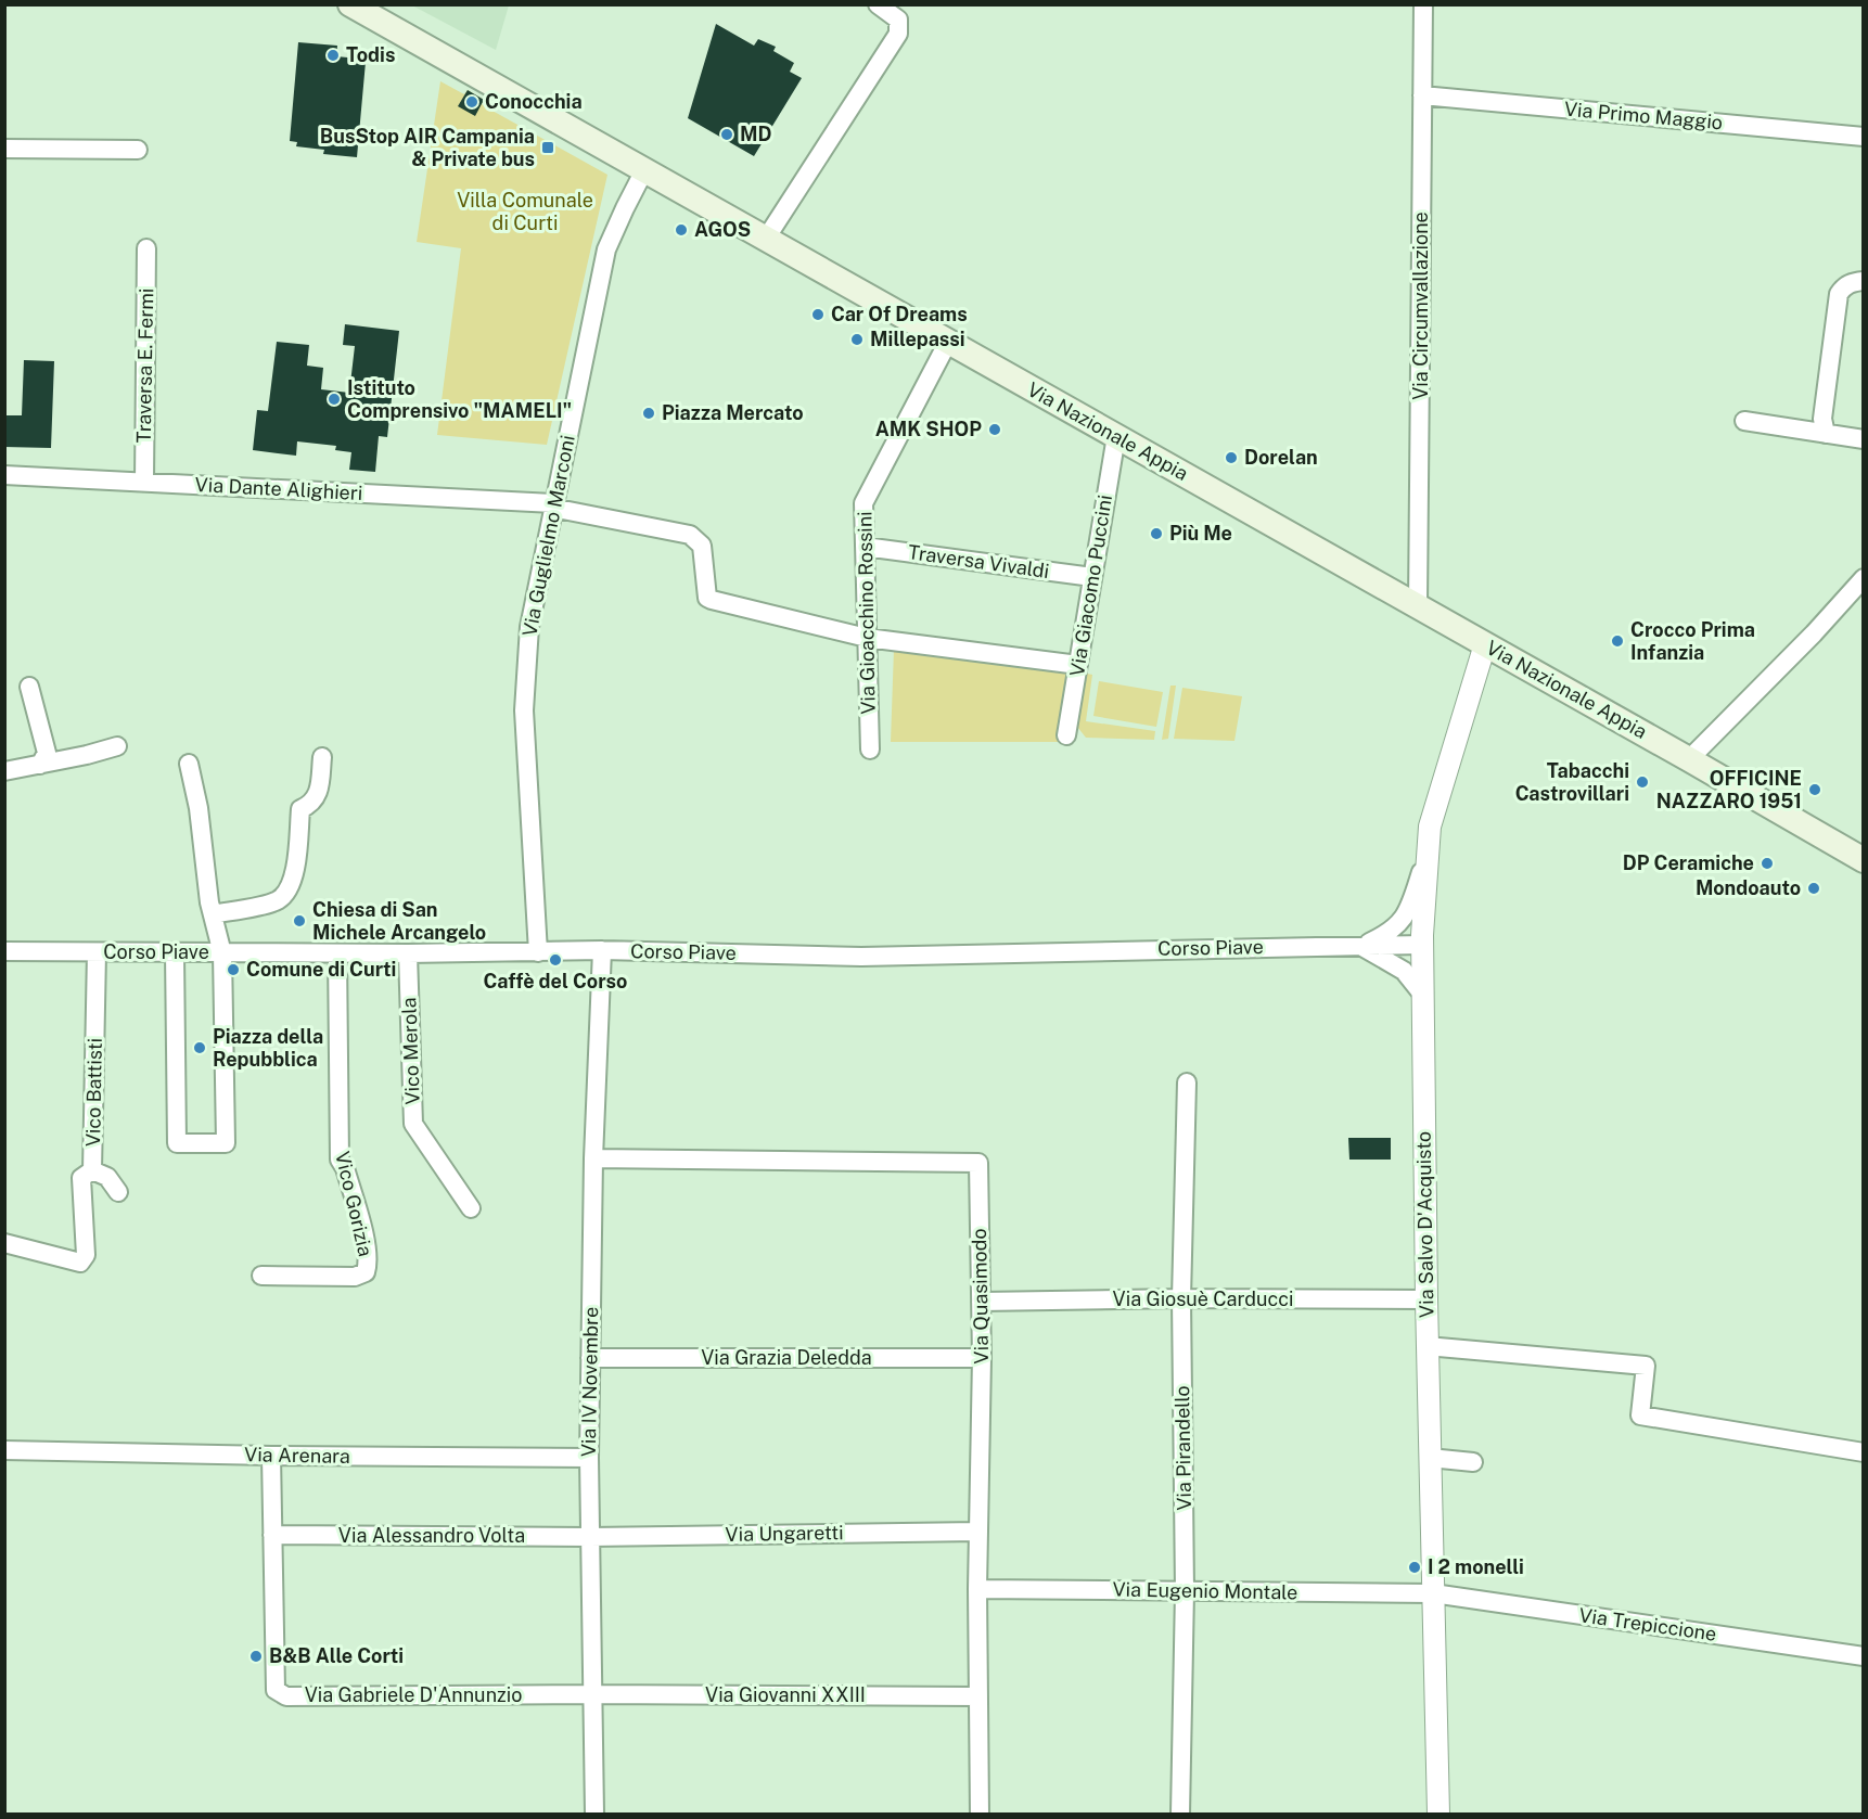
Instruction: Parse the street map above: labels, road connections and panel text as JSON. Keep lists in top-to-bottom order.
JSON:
{
  "streets": {
    "main road": ["Via Nazionale Appia"],
    "street": [
      "Via Primo Maggio",
      "Via Circumvallazione",
      "Traversa E. Fermi",
      "Via Dante Alighieri",
      "Via Guglielmo Marconi",
      "Traversa Vivaldi",
      "Via Giacomo Puccini",
      "Via Gioacchino Rossini",
      "Corso Piave",
      "Vico Merola",
      "Vico Battisti",
      "Vico Gorizia",
      "Via Salvo D'Acquisto",
      "Via Quasimodo",
      "Via Giosuè Carducci",
      "Via Grazia Deledda",
      "Via IV Novembre",
      "Via Pirandello",
      "Via Arenara",
      "Via Ungaretti",
      "Via Alessandro Volta",
      "Via Eugenio Montale",
      "Via Trepiccione",
      "Via Gabriele D'Annunzio",
      "Via Giovanni XXIII"
    ]
  },
  "crossings": [
    ["Via Primo Maggio", "Via Circumvallazione"],
    ["Via Circumvallazione", "Via Nazionale Appia"],
    ["Traversa E. Fermi", "Via Dante Alighieri"],
    ["Via Nazionale Appia", "Via Guglielmo Marconi"],
    ["Via Nazionale Appia", "Via Giacomo Puccini"],
    ["Via Nazionale Appia", "Via Gioacchino Rossini"],
    ["Via Nazionale Appia", "Via Salvo D'Acquisto"],
    ["Via Dante Alighieri", "Via Guglielmo Marconi"],
    ["Via Dante Alighieri", "Via Gioacchino Rossini"],
    ["Via Guglielmo Marconi", "Corso Piave"],
    ["Traversa Vivaldi", "Via Giacomo Puccini"],
    ["Traversa Vivaldi", "Via Gioacchino Rossini"],
    ["Corso Piave", "Vico Merola"],
    ["Corso Piave", "Vico Battisti"],
    ["Corso Piave", "Vico Gorizia"],
    ["Corso Piave", "Via Salvo D'Acquisto"],
    ["Corso Piave", "Via IV Novembre"],
    ["Via Salvo D'Acquisto", "Via Giosuè Carducci"],
    ["Via Salvo D'Acquisto", "Via Eugenio Montale"],
    ["Via Salvo D'Acquisto", "Via Trepiccione"],
    ["Via Quasimodo", "Via Giosuè Carducci"],
    ["Via Quasimodo", "Via Grazia Deledda"],
    ["Via Quasimodo", "Via IV Novembre"],
    ["Via Quasimodo", "Via Ungaretti"],
    ["Via Quasimodo", "Via Eugenio Montale"],
    ["Via Quasimodo", "Via Giovanni XXIII"],
    ["Via Giosuè Carducci", "Via Pirandello"],
    ["Via Grazia Deledda", "Via IV Novembre"],
    ["Via IV Novembre", "Via Arenara"],
    ["Via IV Novembre", "Via Ungaretti"],
    ["Via IV Novembre", "Via Alessandro Volta"],
    ["Via IV Novembre", "Via Gabriele D'Annunzio"],
    ["Via IV Novembre", "Via Giovanni XXIII"],
    ["Via Pirandello", "Via Eugenio Montale"],
    ["Via Arenara", "Via Gabriele D'Annunzio"],
    ["Via Ungaretti", "Via Alessandro Volta"],
    ["Via Alessandro Volta", "Via Gabriele D'Annunzio"],
    ["Via Eugenio Montale", "Via Trepiccione"],
    ["Via Gabriele D'Annunzio", "Via Giovanni XXIII"]
  ],
  "parks": ["Villa Comunale di Curti"],
  "places": {
    "other": [
      "Todis",
      "Conocchia",
      "MD",
      "AGOS",
      "Car Of Dreams",
      "Millepassi",
      "Istituto Comprensivo \"MAMELI\"",
      "Piazza Mercato",
      "AMK SHOP",
      "Dorelan",
      "Più Me",
      "Crocco Prima Infanzia",
      "Tabacchi Castrovillari",
      "OFFICINE NAZZARO 1951",
      "DP Ceramiche",
      "Mondoauto",
      "Chiesa di San Michele Arcangelo",
      "Caffè del Corso",
      "Comune di Curti",
      "Piazza della Repubblica",
      "I 2 monelli",
      "B&B Alle Corti"
    ],
    "transit": ["BusStop AIR Campania & Private bus"]
  }
}
